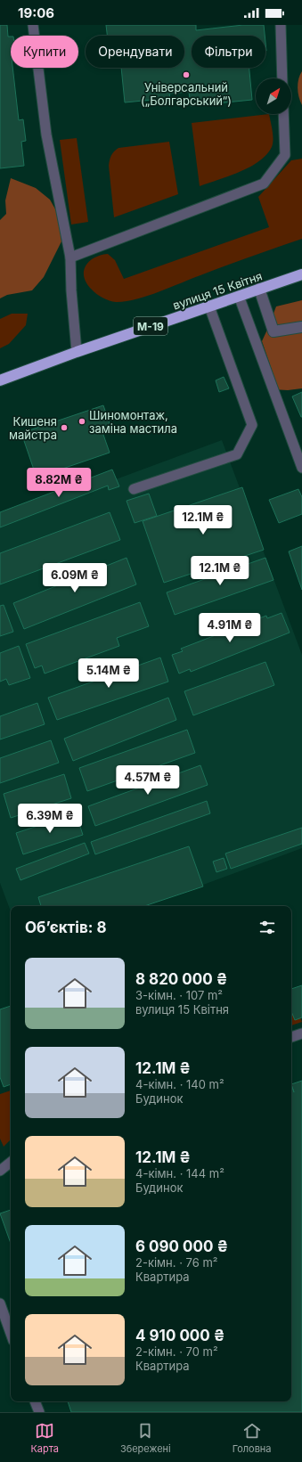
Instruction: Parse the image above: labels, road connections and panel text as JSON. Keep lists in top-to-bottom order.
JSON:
{
  "streets": {
    "highway": ["вулиця 15 Квітня", "М-19"]
  },
  "places": ["Універсальний („Болгарський“)", "Шиномонтаж, заміна мастила", "Кишеня майстра"],
  "north": "top right",
  "page": {
    "status": "19:06",
    "chip": ["Купити", "Орендувати", "Фільтри"],
    "price": [
      "8.82M ₴",
      "12.1M ₴",
      "12.1M ₴",
      "6.09M ₴",
      "4.91M ₴",
      "5.14M ₴",
      "4.57M ₴",
      "6.39M ₴"
    ],
    "heading": "Об’єктів: 8",
    "list": [
      {
        "name": "8 820 000 ₴",
        "note": "3-кімн. · 107 m² · вулиця 15 Квітня"
      },
      {
        "name": "12.1M ₴",
        "note": "4-кімн. · 140 m² · Будинок"
      },
      {
        "name": "12.1M ₴",
        "note": "4-кімн. · 144 m² · Будинок"
      },
      {
        "name": "6 090 000 ₴",
        "note": "2-кімн. · 76 m² · Квартира"
      },
      {
        "name": "4 910 000 ₴",
        "note": "2-кімн. · 70 m² · Квартира"
      }
    ],
    "tabs": ["Карта", "Збережені", "Головна"]
  }
}
